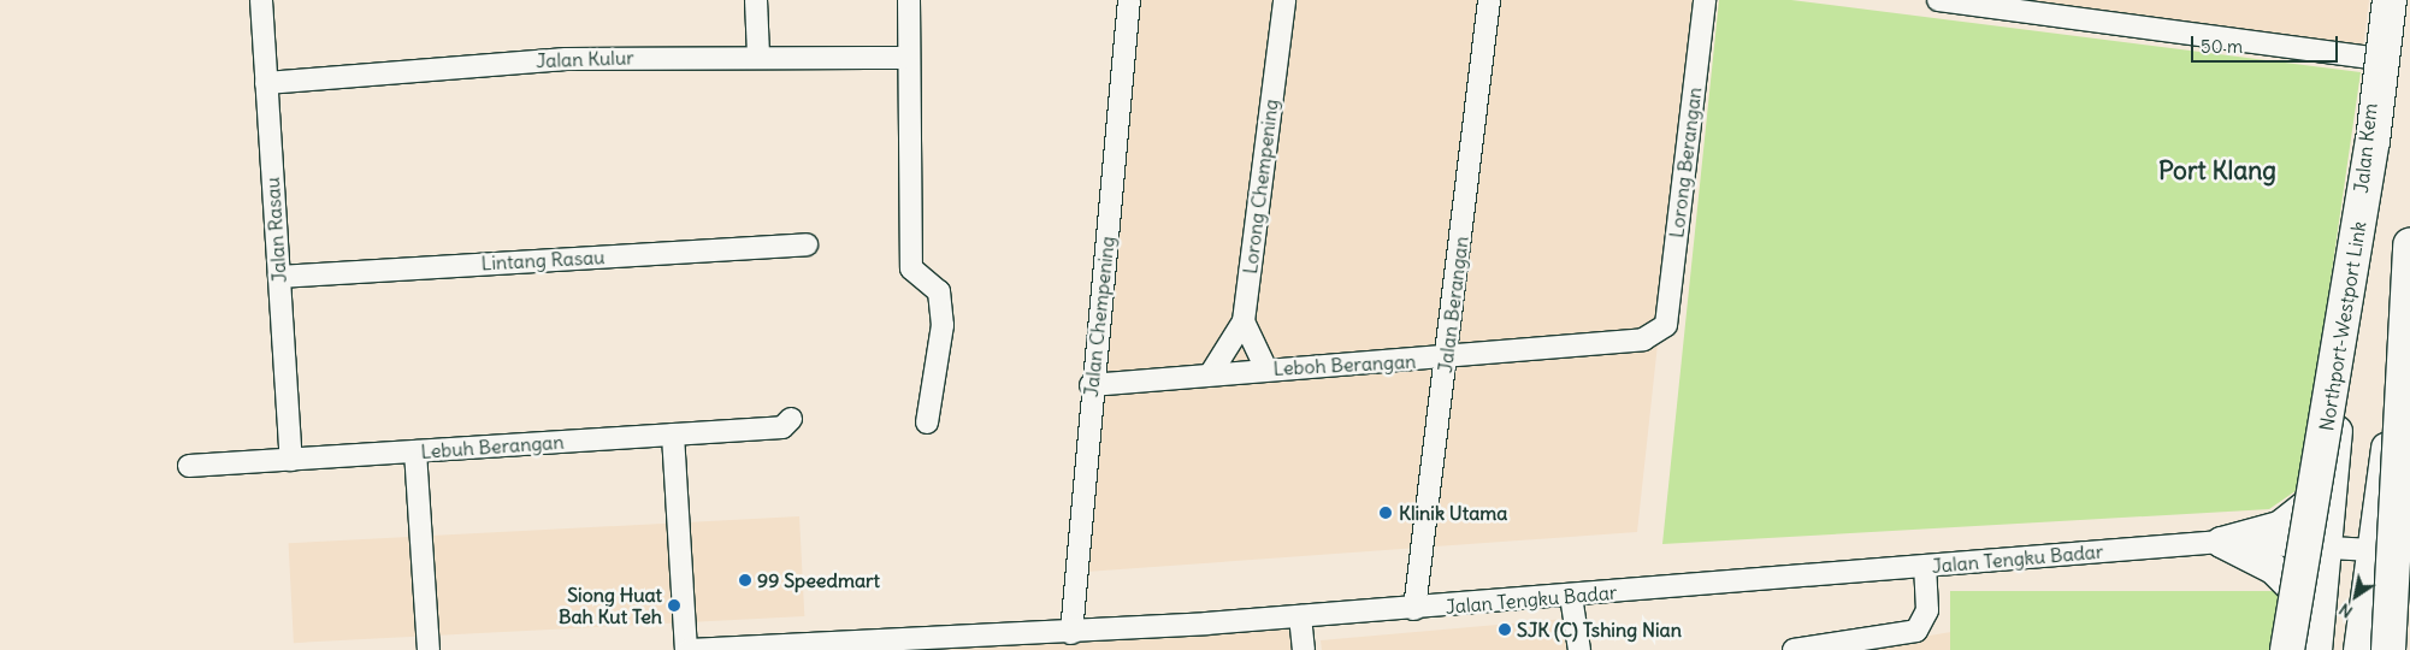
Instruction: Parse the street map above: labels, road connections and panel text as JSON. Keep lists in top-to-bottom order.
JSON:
{
  "streets": {
    "main road": ["Jalan Kem", "Northport-Westport Link"],
    "street": [
      "Jalan Kulur",
      "Lorong Berangan",
      "Lorong Chempening",
      "Jalan Rasau",
      "Lintang Rasau",
      "Jalan Berangan",
      "Jalan Chempening",
      "Leboh Berangan",
      "Lebuh Berangan",
      "Jalan Tengku Badar"
    ]
  },
  "crossings": [
    ["Jalan Kulur", "Jalan Rasau"],
    ["Jalan Kem", "Jalan Tengku Badar"],
    ["Lorong Berangan", "Leboh Berangan"],
    ["Jalan Rasau", "Lintang Rasau"],
    ["Jalan Rasau", "Lebuh Berangan"],
    ["Jalan Berangan", "Leboh Berangan"],
    ["Jalan Berangan", "Jalan Tengku Badar"],
    ["Jalan Chempening", "Leboh Berangan"],
    ["Jalan Chempening", "Jalan Tengku Badar"]
  ],
  "districts": ["Port Klang"],
  "places": [
    "Klinik Utama",
    "99 Speedmart",
    "Siong Huat Bah Kut Teh",
    "SJK (C) Tshing Nian"
  ],
  "scale_bar": "50 m",
  "north": "bottom left"
}
